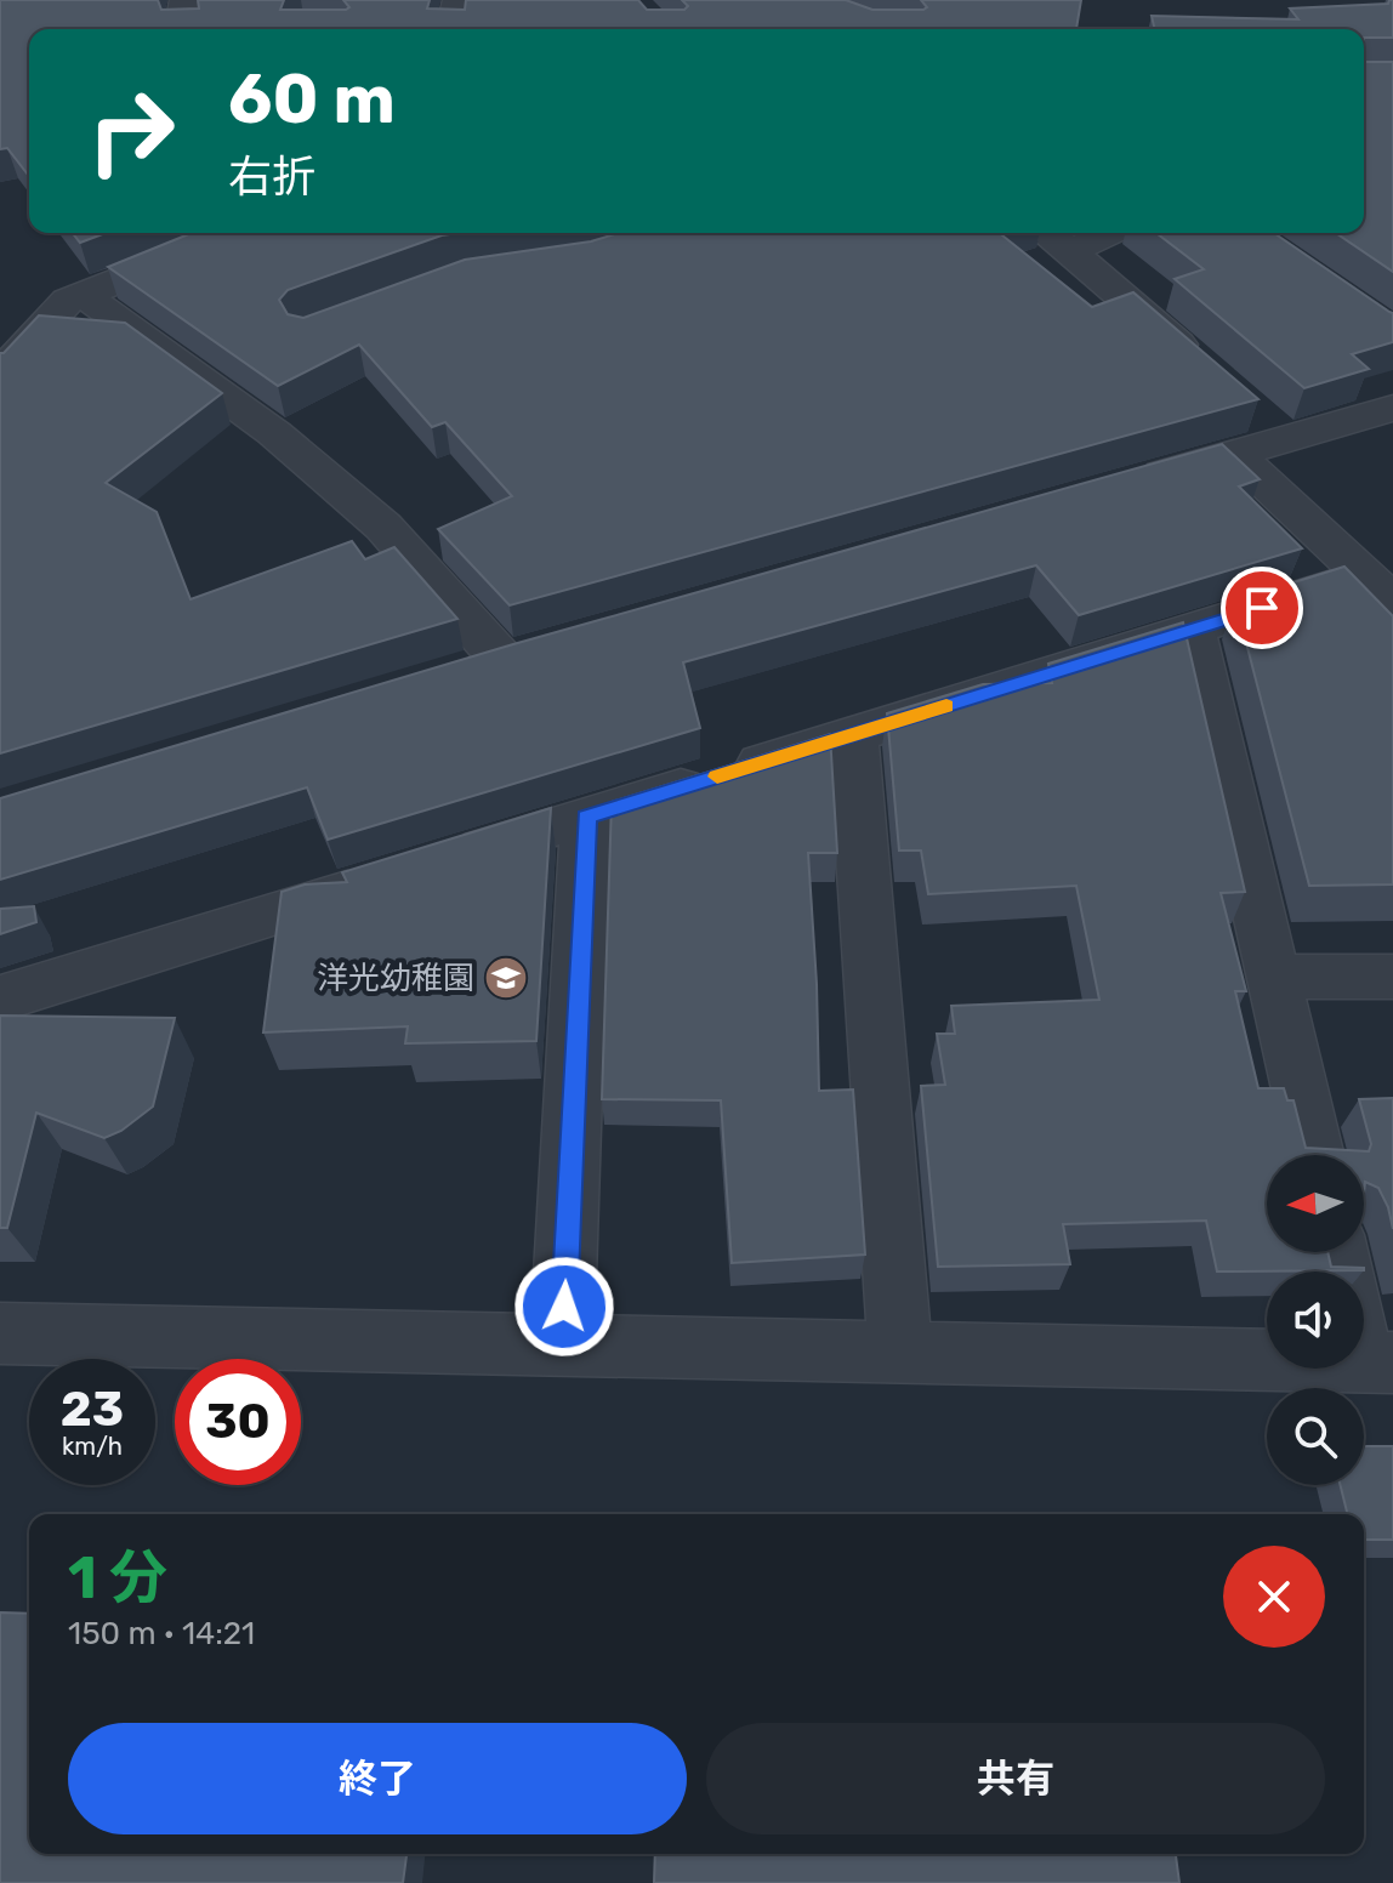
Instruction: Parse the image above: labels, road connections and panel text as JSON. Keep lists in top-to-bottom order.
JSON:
{
  "places": {
    "school or university": ["洋光幼稚園"]
  },
  "north": "left",
  "page": {
    "turn": ["60 m", "右折"],
    "speed": "23 km/h",
    "limit": "30",
    "heading": ["1 分", "150 m · 14:21"],
    "buttons": ["終了", "共有"]
  }
}
